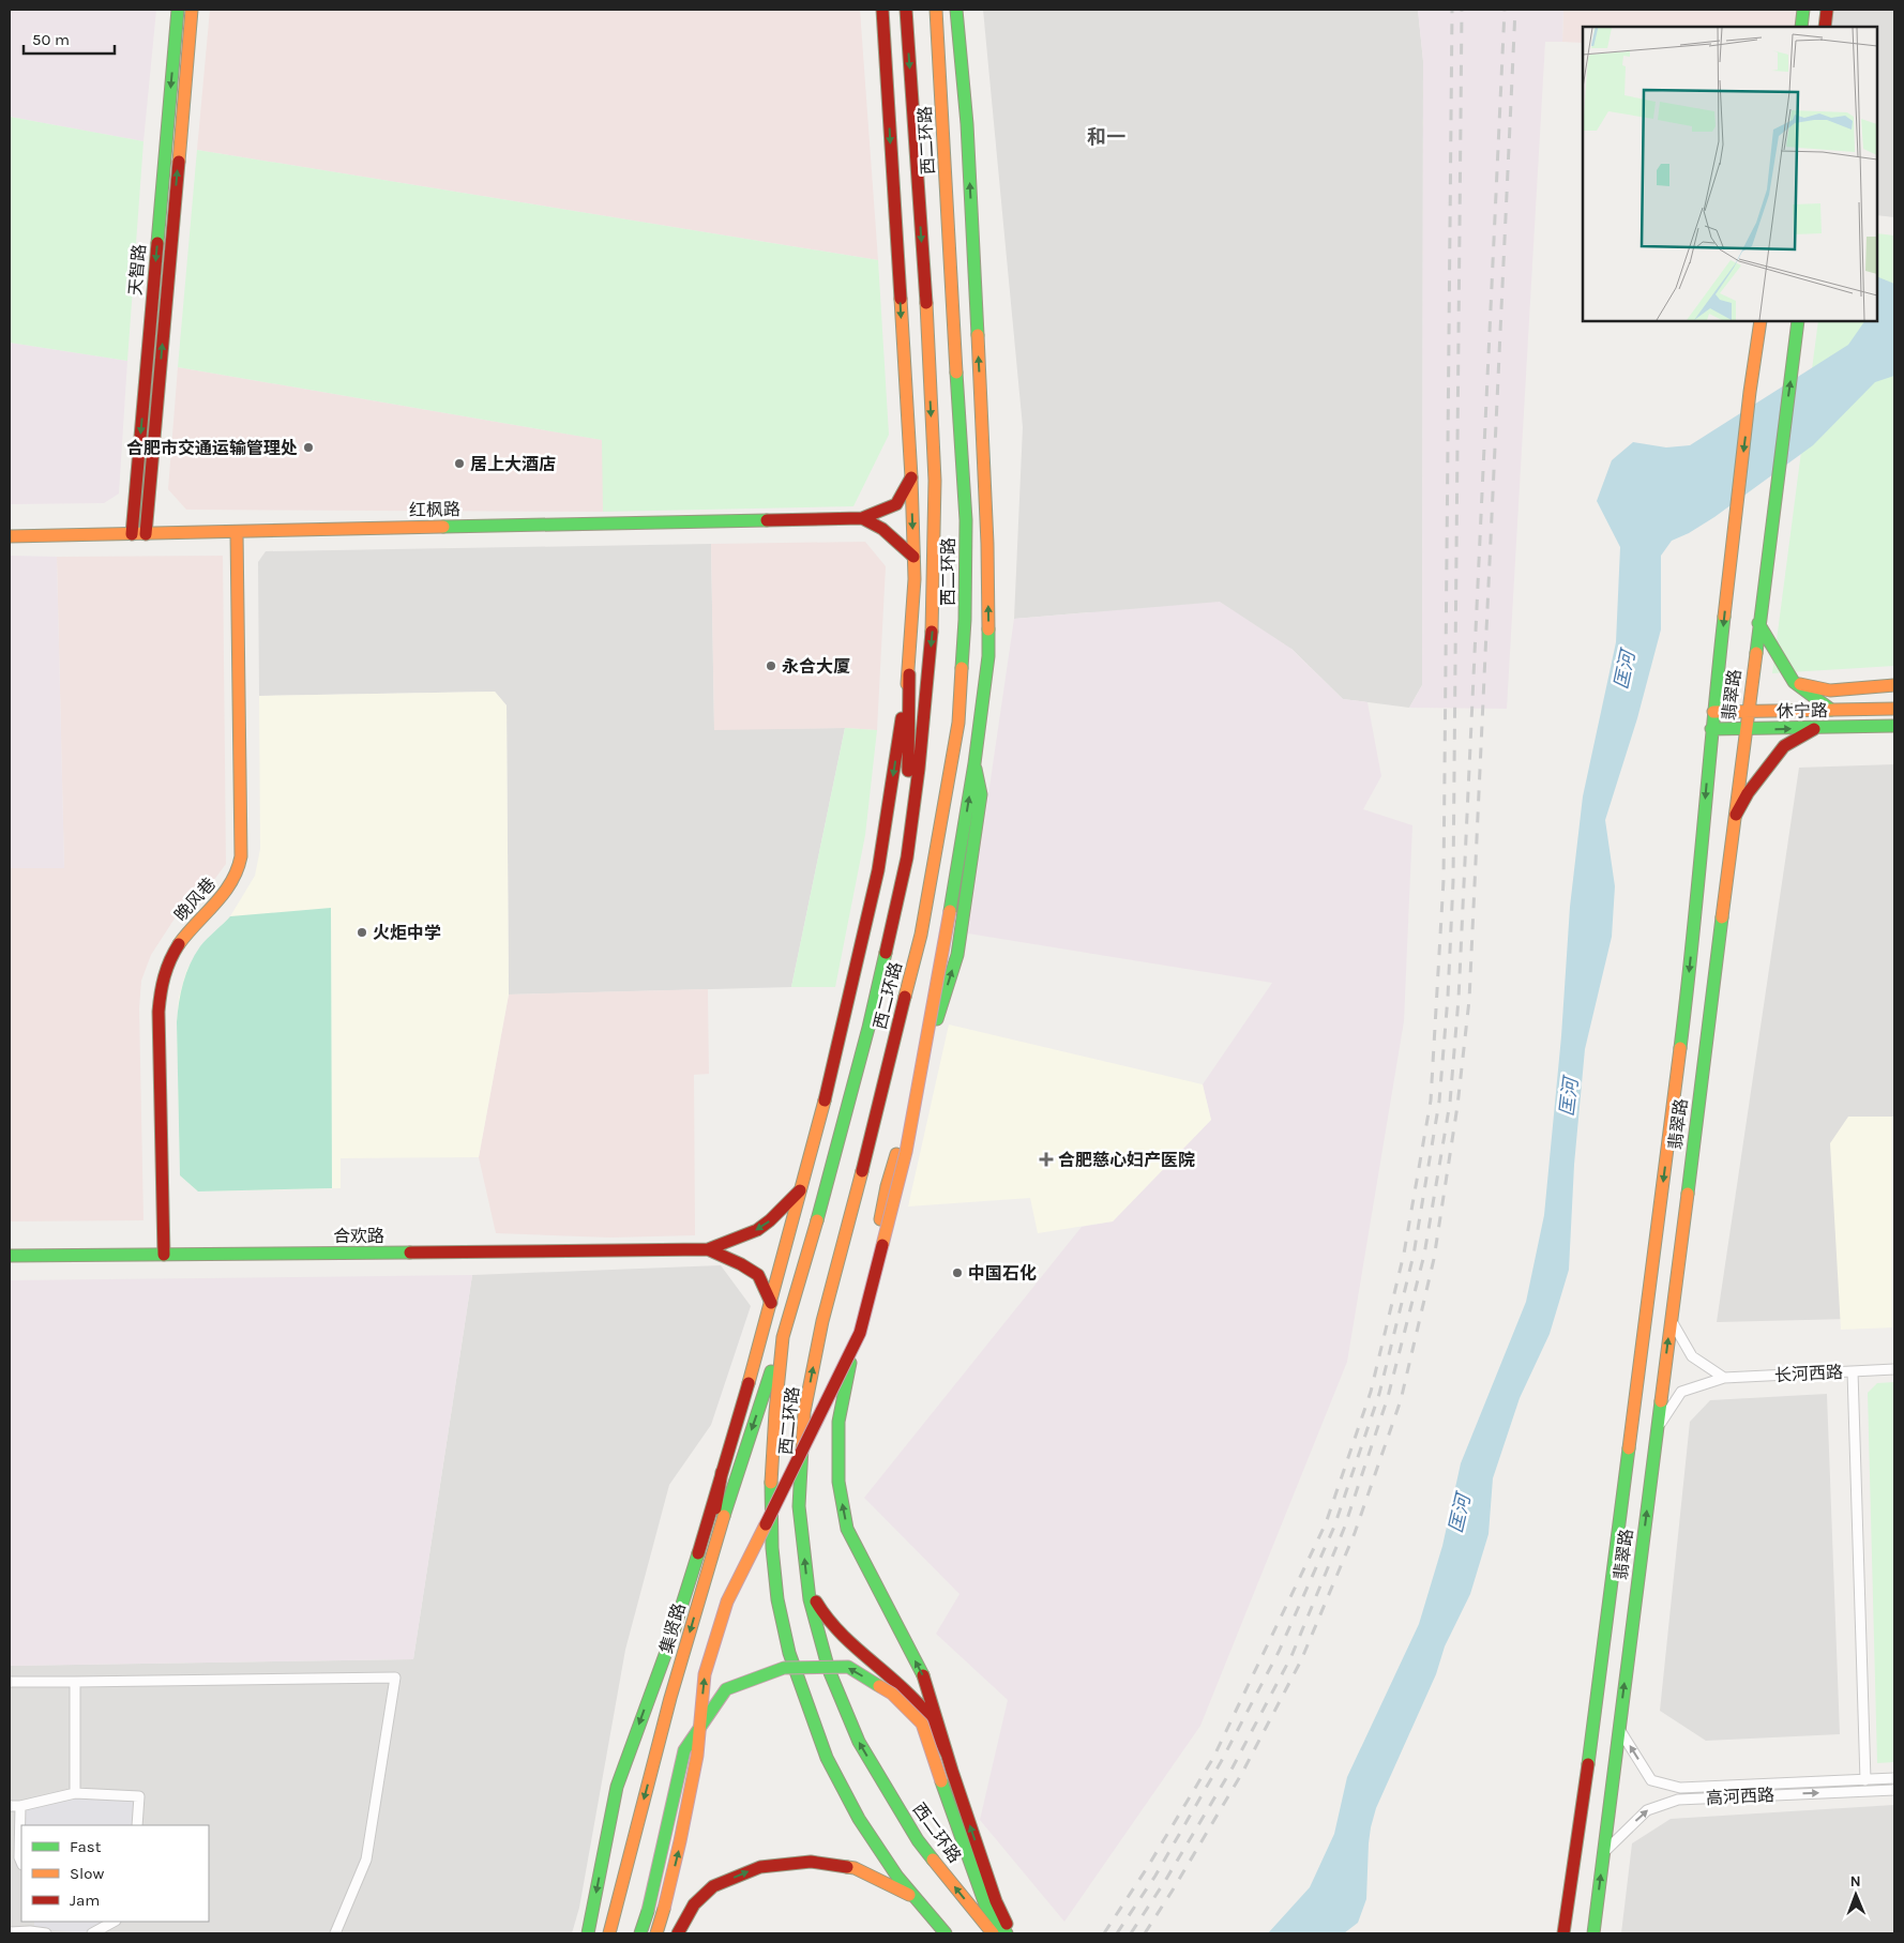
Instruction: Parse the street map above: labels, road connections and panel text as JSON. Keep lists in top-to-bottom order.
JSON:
{
  "streets": {
    "main road": [
      "西二环路",
      "天智路",
      "红枫路",
      "翡翠路",
      "休宁路",
      "晚风巷",
      "合欢路",
      "集贤路"
    ],
    "street": ["长河西路", "高河西路"]
  },
  "crossings": [
    ["西二环路", "集贤路"],
    ["天智路", "红枫路"],
    ["红枫路", "晚风巷"],
    ["翡翠路", "休宁路"],
    ["翡翠路", "长河西路"],
    ["翡翠路", "高河西路"],
    ["晚风巷", "合欢路"]
  ],
  "districts": ["和一"],
  "water": ["匡河"],
  "places": {
    "other": [
      "合肥市交通运输管理处",
      "居上大酒店",
      "永合大厦",
      "火炬中学",
      "中国石化"
    ],
    "health": ["合肥慈心妇产医院"]
  },
  "legend": ["Fast", "Slow", "Jam"],
  "scale_bar": "50 m",
  "north": "top"
}
